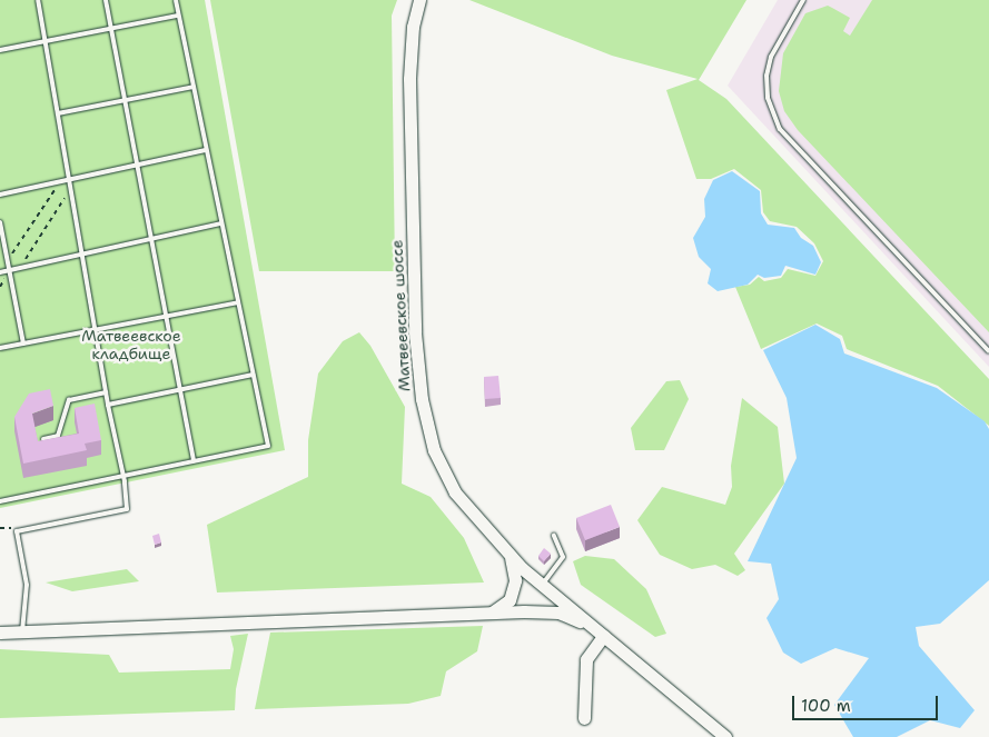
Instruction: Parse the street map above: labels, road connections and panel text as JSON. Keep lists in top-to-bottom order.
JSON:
{
  "streets": {
    "main road": ["Матвеевское шоссе"]
  },
  "parks": ["Матвеевское кладбище"],
  "scale_bar": "100 m"
}
